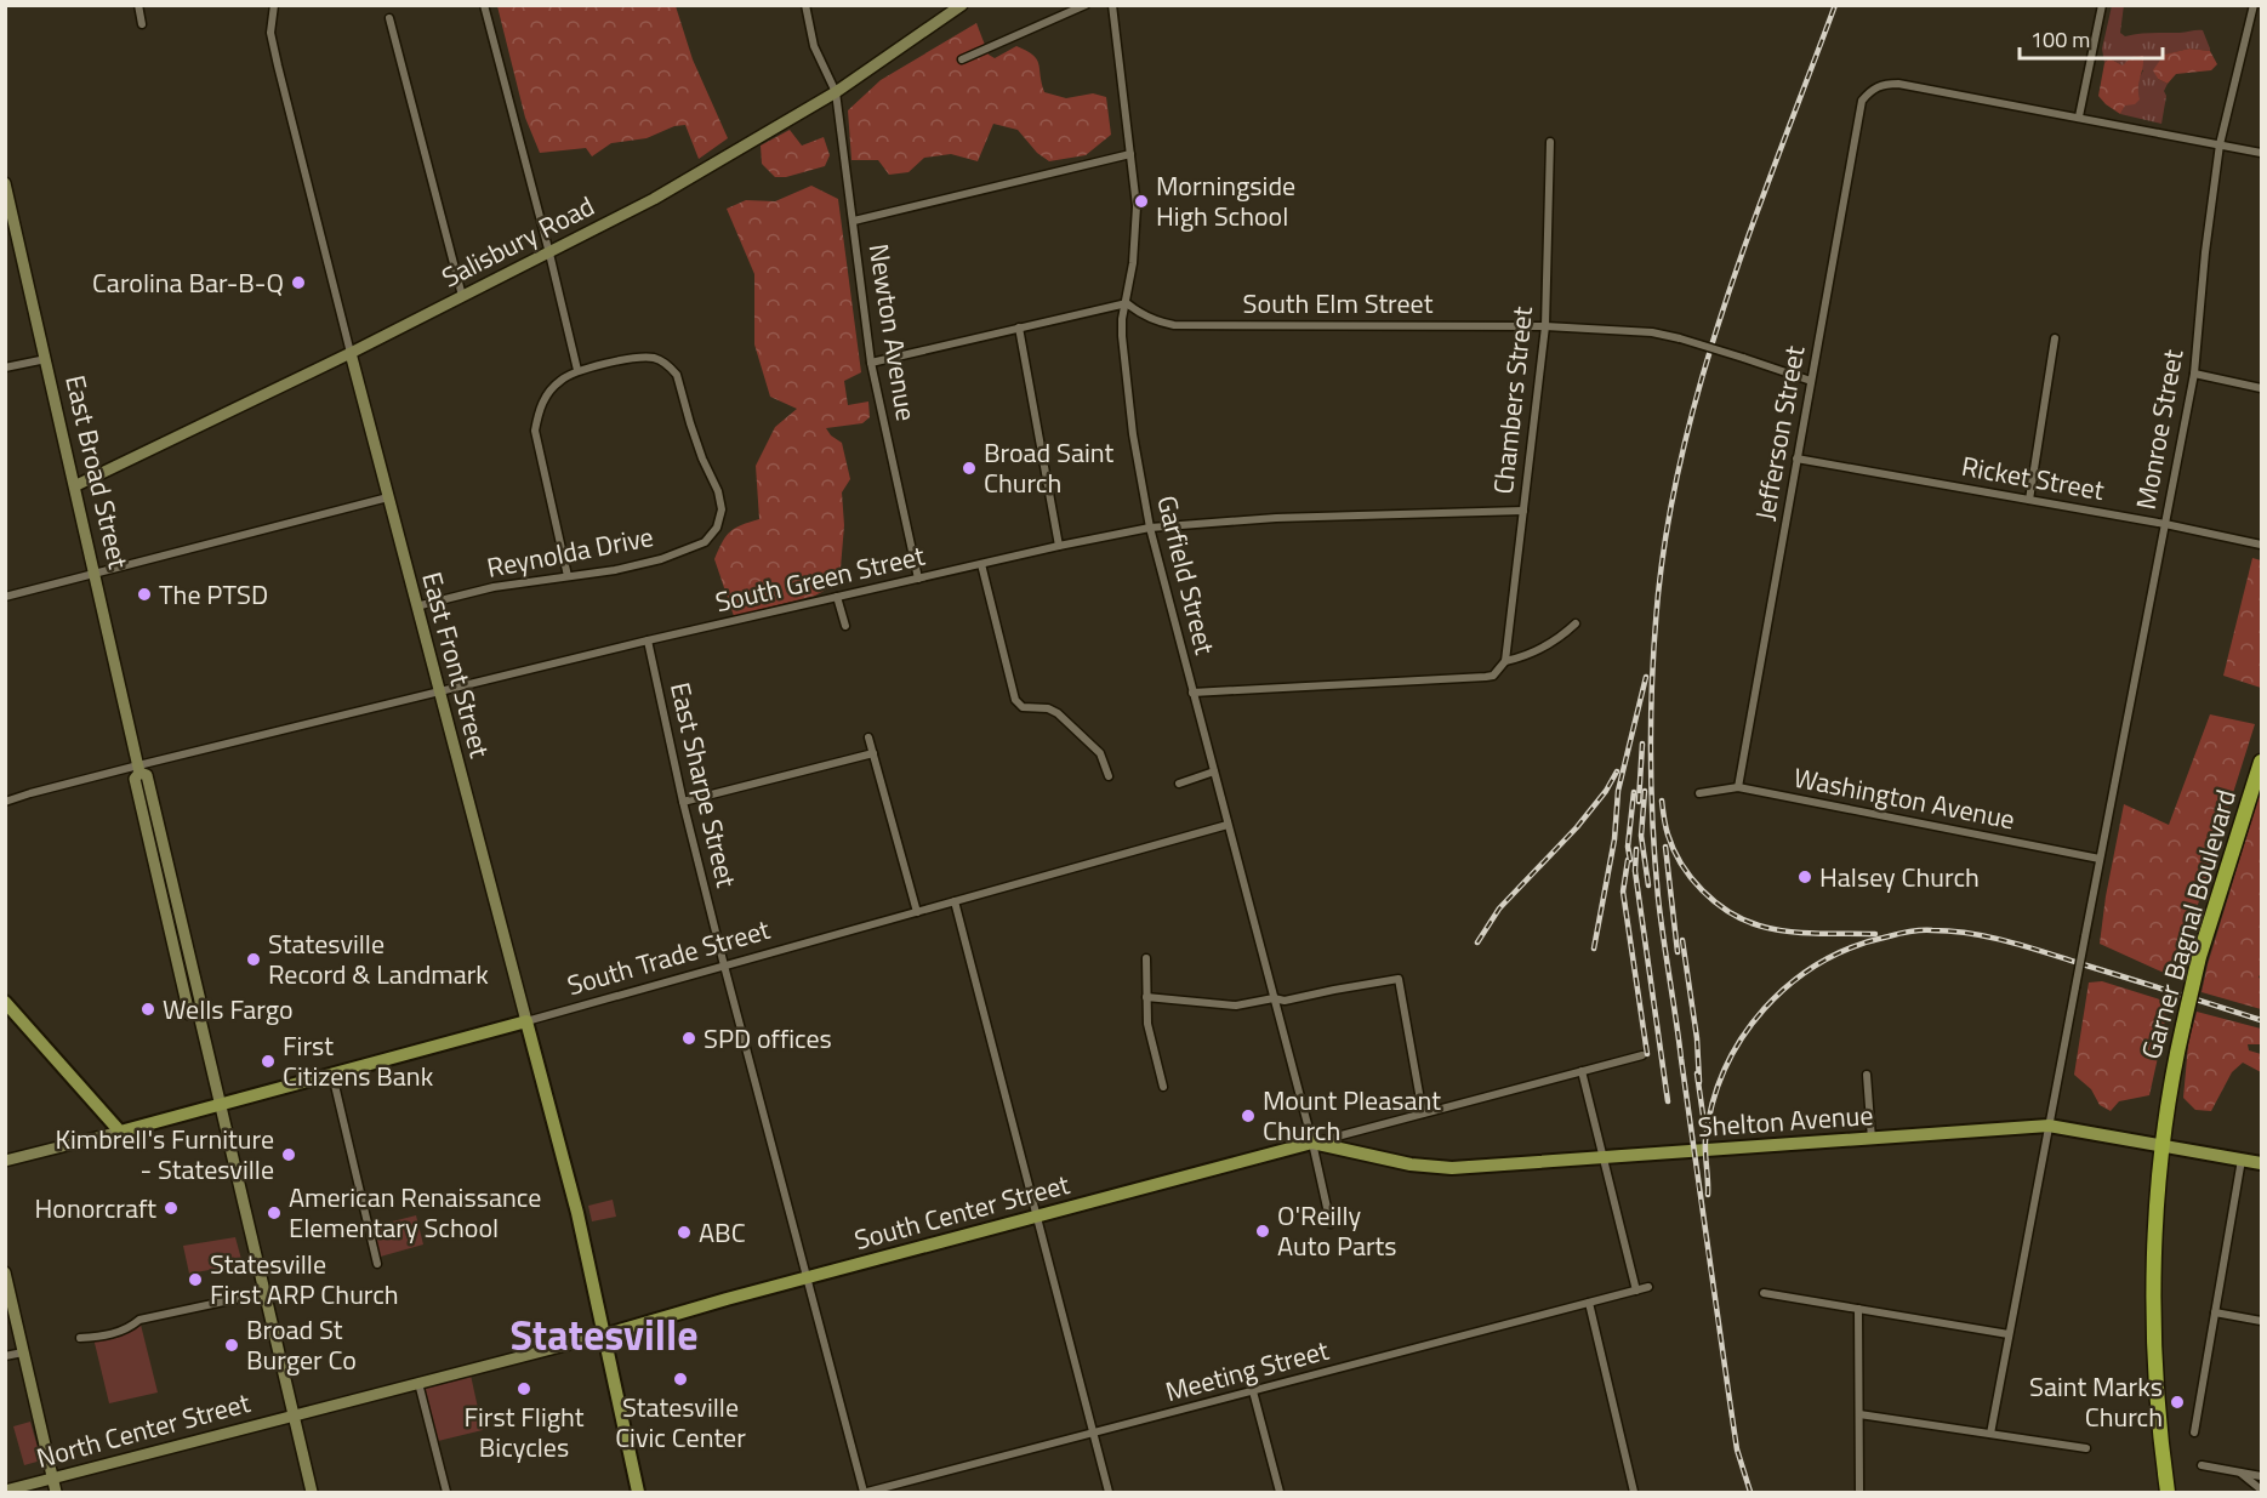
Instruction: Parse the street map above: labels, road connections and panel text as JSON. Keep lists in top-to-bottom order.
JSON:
{
  "streets": {
    "highway": ["Garner Bagnal Boulevard"],
    "main road": [
      "East Front Street",
      "South Trade Street",
      "Shelton Avenue",
      "South Center Street"
    ],
    "street": [
      "Salisbury Road",
      "South Elm Street",
      "Newton Avenue",
      "Chambers Street",
      "Monroe Street",
      "Jefferson Street",
      "East Broad Street",
      "Ricket Street",
      "Reynolda Drive",
      "Garfield Street",
      "South Green Street",
      "East Sharpe Street",
      "Washington Avenue",
      "Meeting Street",
      "North Center Street"
    ]
  },
  "crossings": [
    ["Salisbury Road", "Newton Avenue"],
    ["Salisbury Road", "East Broad Street"],
    ["Salisbury Road", "East Front Street"],
    ["South Elm Street", "Chambers Street"],
    ["South Elm Street", "Jefferson Street"],
    ["South Elm Street", "Garfield Street"],
    ["Newton Avenue", "South Green Street"],
    ["Chambers Street", "South Green Street"],
    ["Monroe Street", "Ricket Street"],
    ["Monroe Street", "Washington Avenue"],
    ["Monroe Street", "Shelton Avenue"],
    ["Jefferson Street", "Ricket Street"],
    ["Jefferson Street", "Washington Avenue"],
    ["East Broad Street", "South Green Street"],
    ["East Broad Street", "South Trade Street"],
    ["East Broad Street", "South Center Street"],
    ["East Broad Street", "North Center Street"],
    ["Reynolda Drive", "East Front Street"],
    ["Garfield Street", "South Green Street"],
    ["Garfield Street", "South Trade Street"],
    ["Garfield Street", "Shelton Avenue"],
    ["Garfield Street", "South Center Street"],
    ["South Green Street", "East Front Street"],
    ["South Green Street", "East Sharpe Street"],
    ["East Front Street", "South Trade Street"],
    ["East Front Street", "South Center Street"],
    ["East Sharpe Street", "South Trade Street"],
    ["East Sharpe Street", "South Center Street"],
    ["East Sharpe Street", "Meeting Street"],
    ["Garner Bagnal Boulevard", "Shelton Avenue"],
    ["Shelton Avenue", "South Center Street"],
    ["South Center Street", "North Center Street"]
  ],
  "districts": ["Statesville"],
  "places": [
    "Morningside High School",
    "Carolina Bar-B-Q",
    "Broad Saint Church",
    "The PTSD",
    "Halsey Church",
    "Statesville Record & Landmark",
    "Wells Fargo",
    "SPD offices",
    "First Citizens Bank",
    "Mount Pleasant Church",
    "Kimbrell's Furniture - Statesville",
    "Honorcraft",
    "American Renaissance Elementary School",
    "O'Reilly Auto Parts",
    "ABC",
    "Statesville First ARP Church",
    "Broad St Burger Co",
    "Statesville Civic Center",
    "First Flight Bicycles",
    "Saint Marks Church"
  ],
  "scale_bar": "100 m"
}
